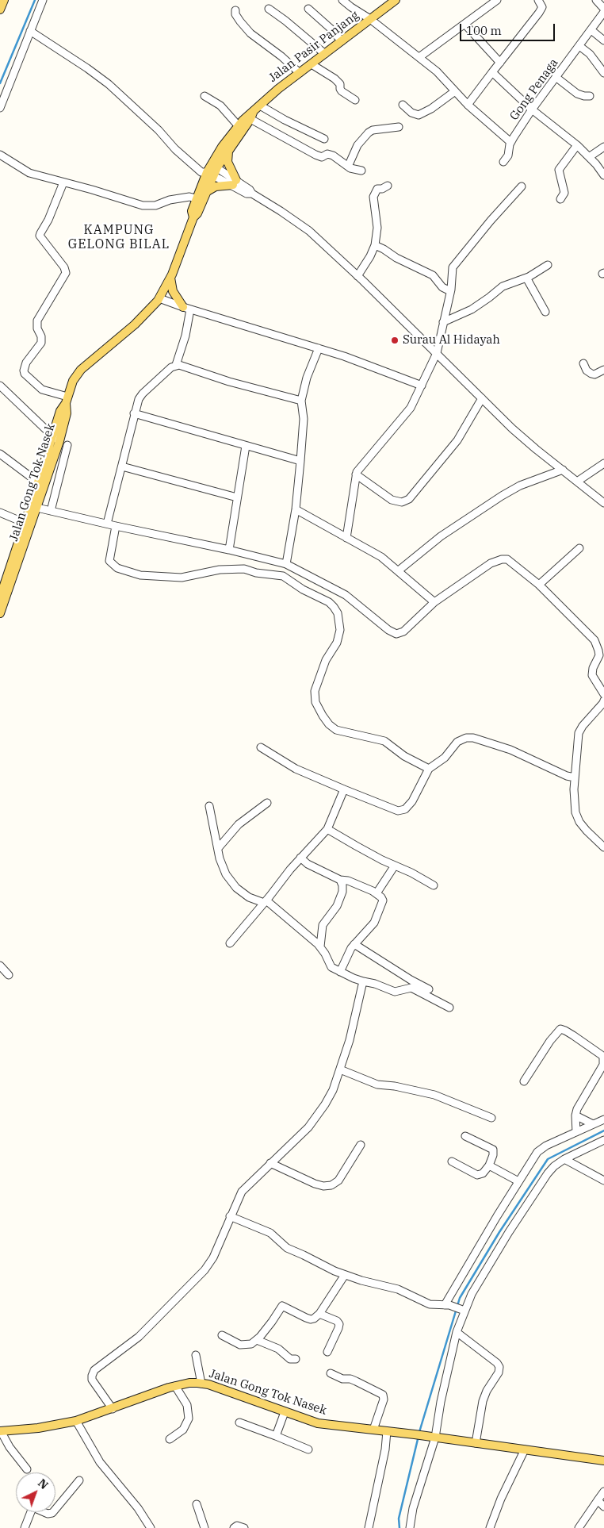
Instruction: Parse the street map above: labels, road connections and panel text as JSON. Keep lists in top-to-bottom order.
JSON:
{
  "streets": {
    "main road": ["Jalan Pasir Panjang", "Jalan Gong Tok Nasek"],
    "street": ["Gong Penaga"]
  },
  "crossings": [
    ["Jalan Pasir Panjang", "Jalan Gong Tok Nasek"]
  ],
  "districts": ["KAMPUNG GELONG BILAL"],
  "places": ["Surau Al Hidayah"],
  "scale_bar": "100 m",
  "north": "top right"
}
